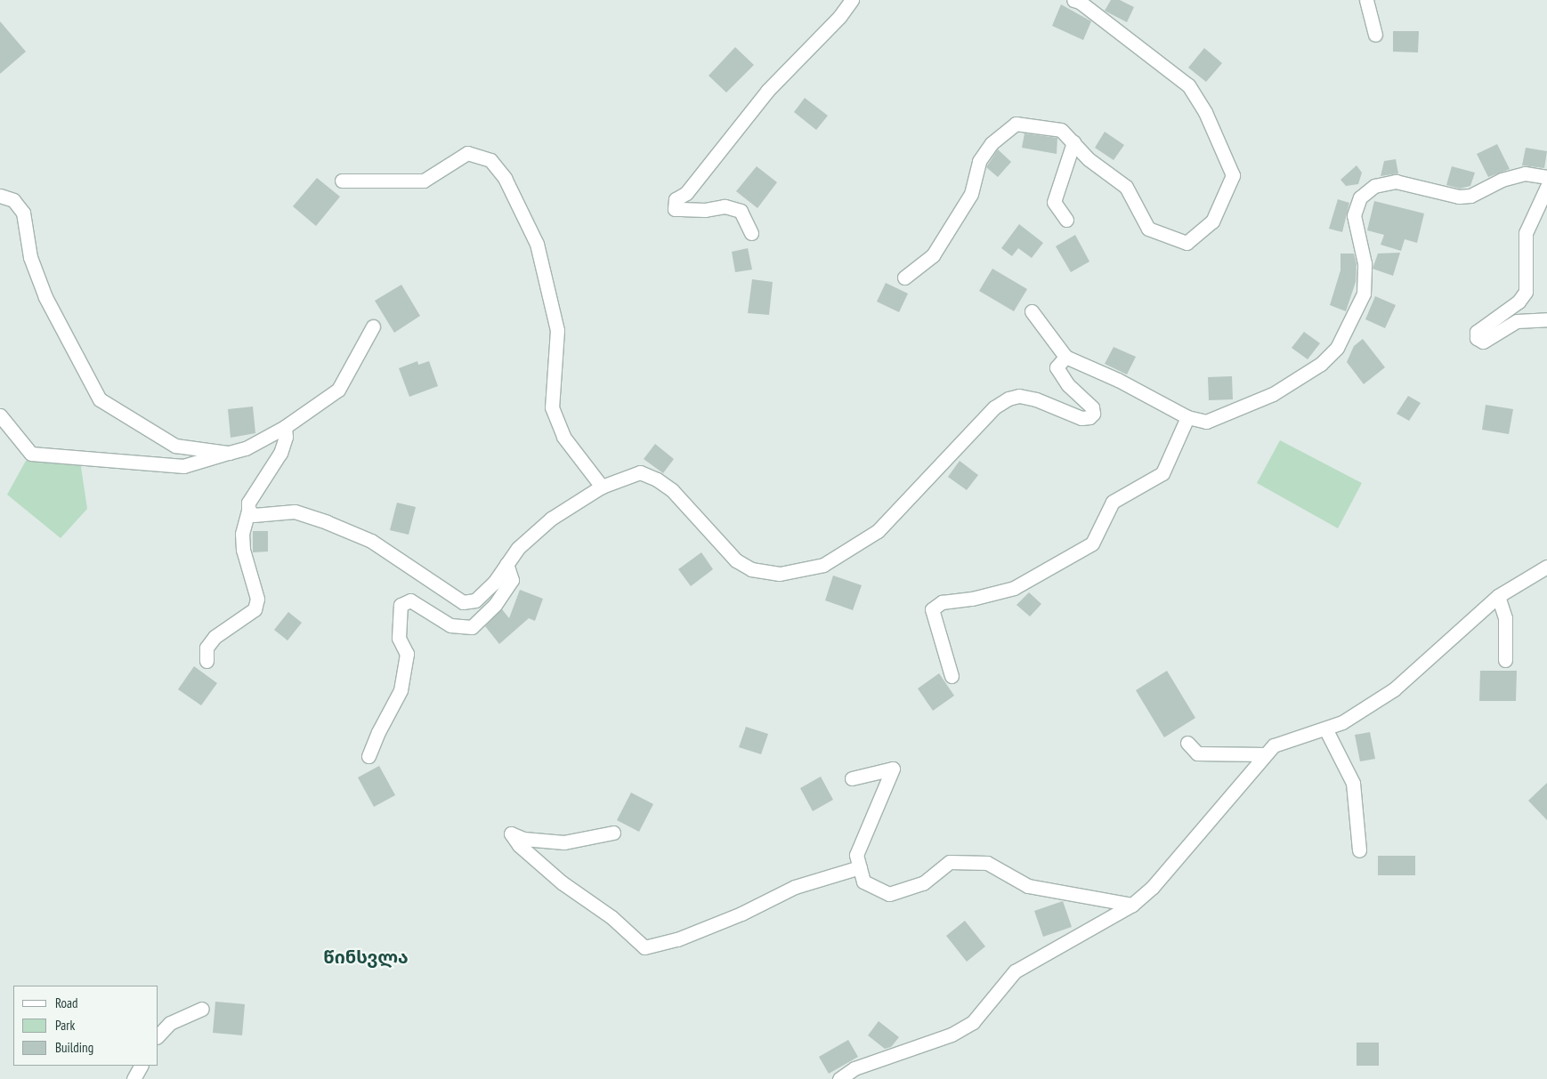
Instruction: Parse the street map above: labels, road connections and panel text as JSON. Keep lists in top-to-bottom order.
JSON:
{
  "districts": ["წინსვლა"],
  "legend": ["Road", "Park", "Building"]
}
